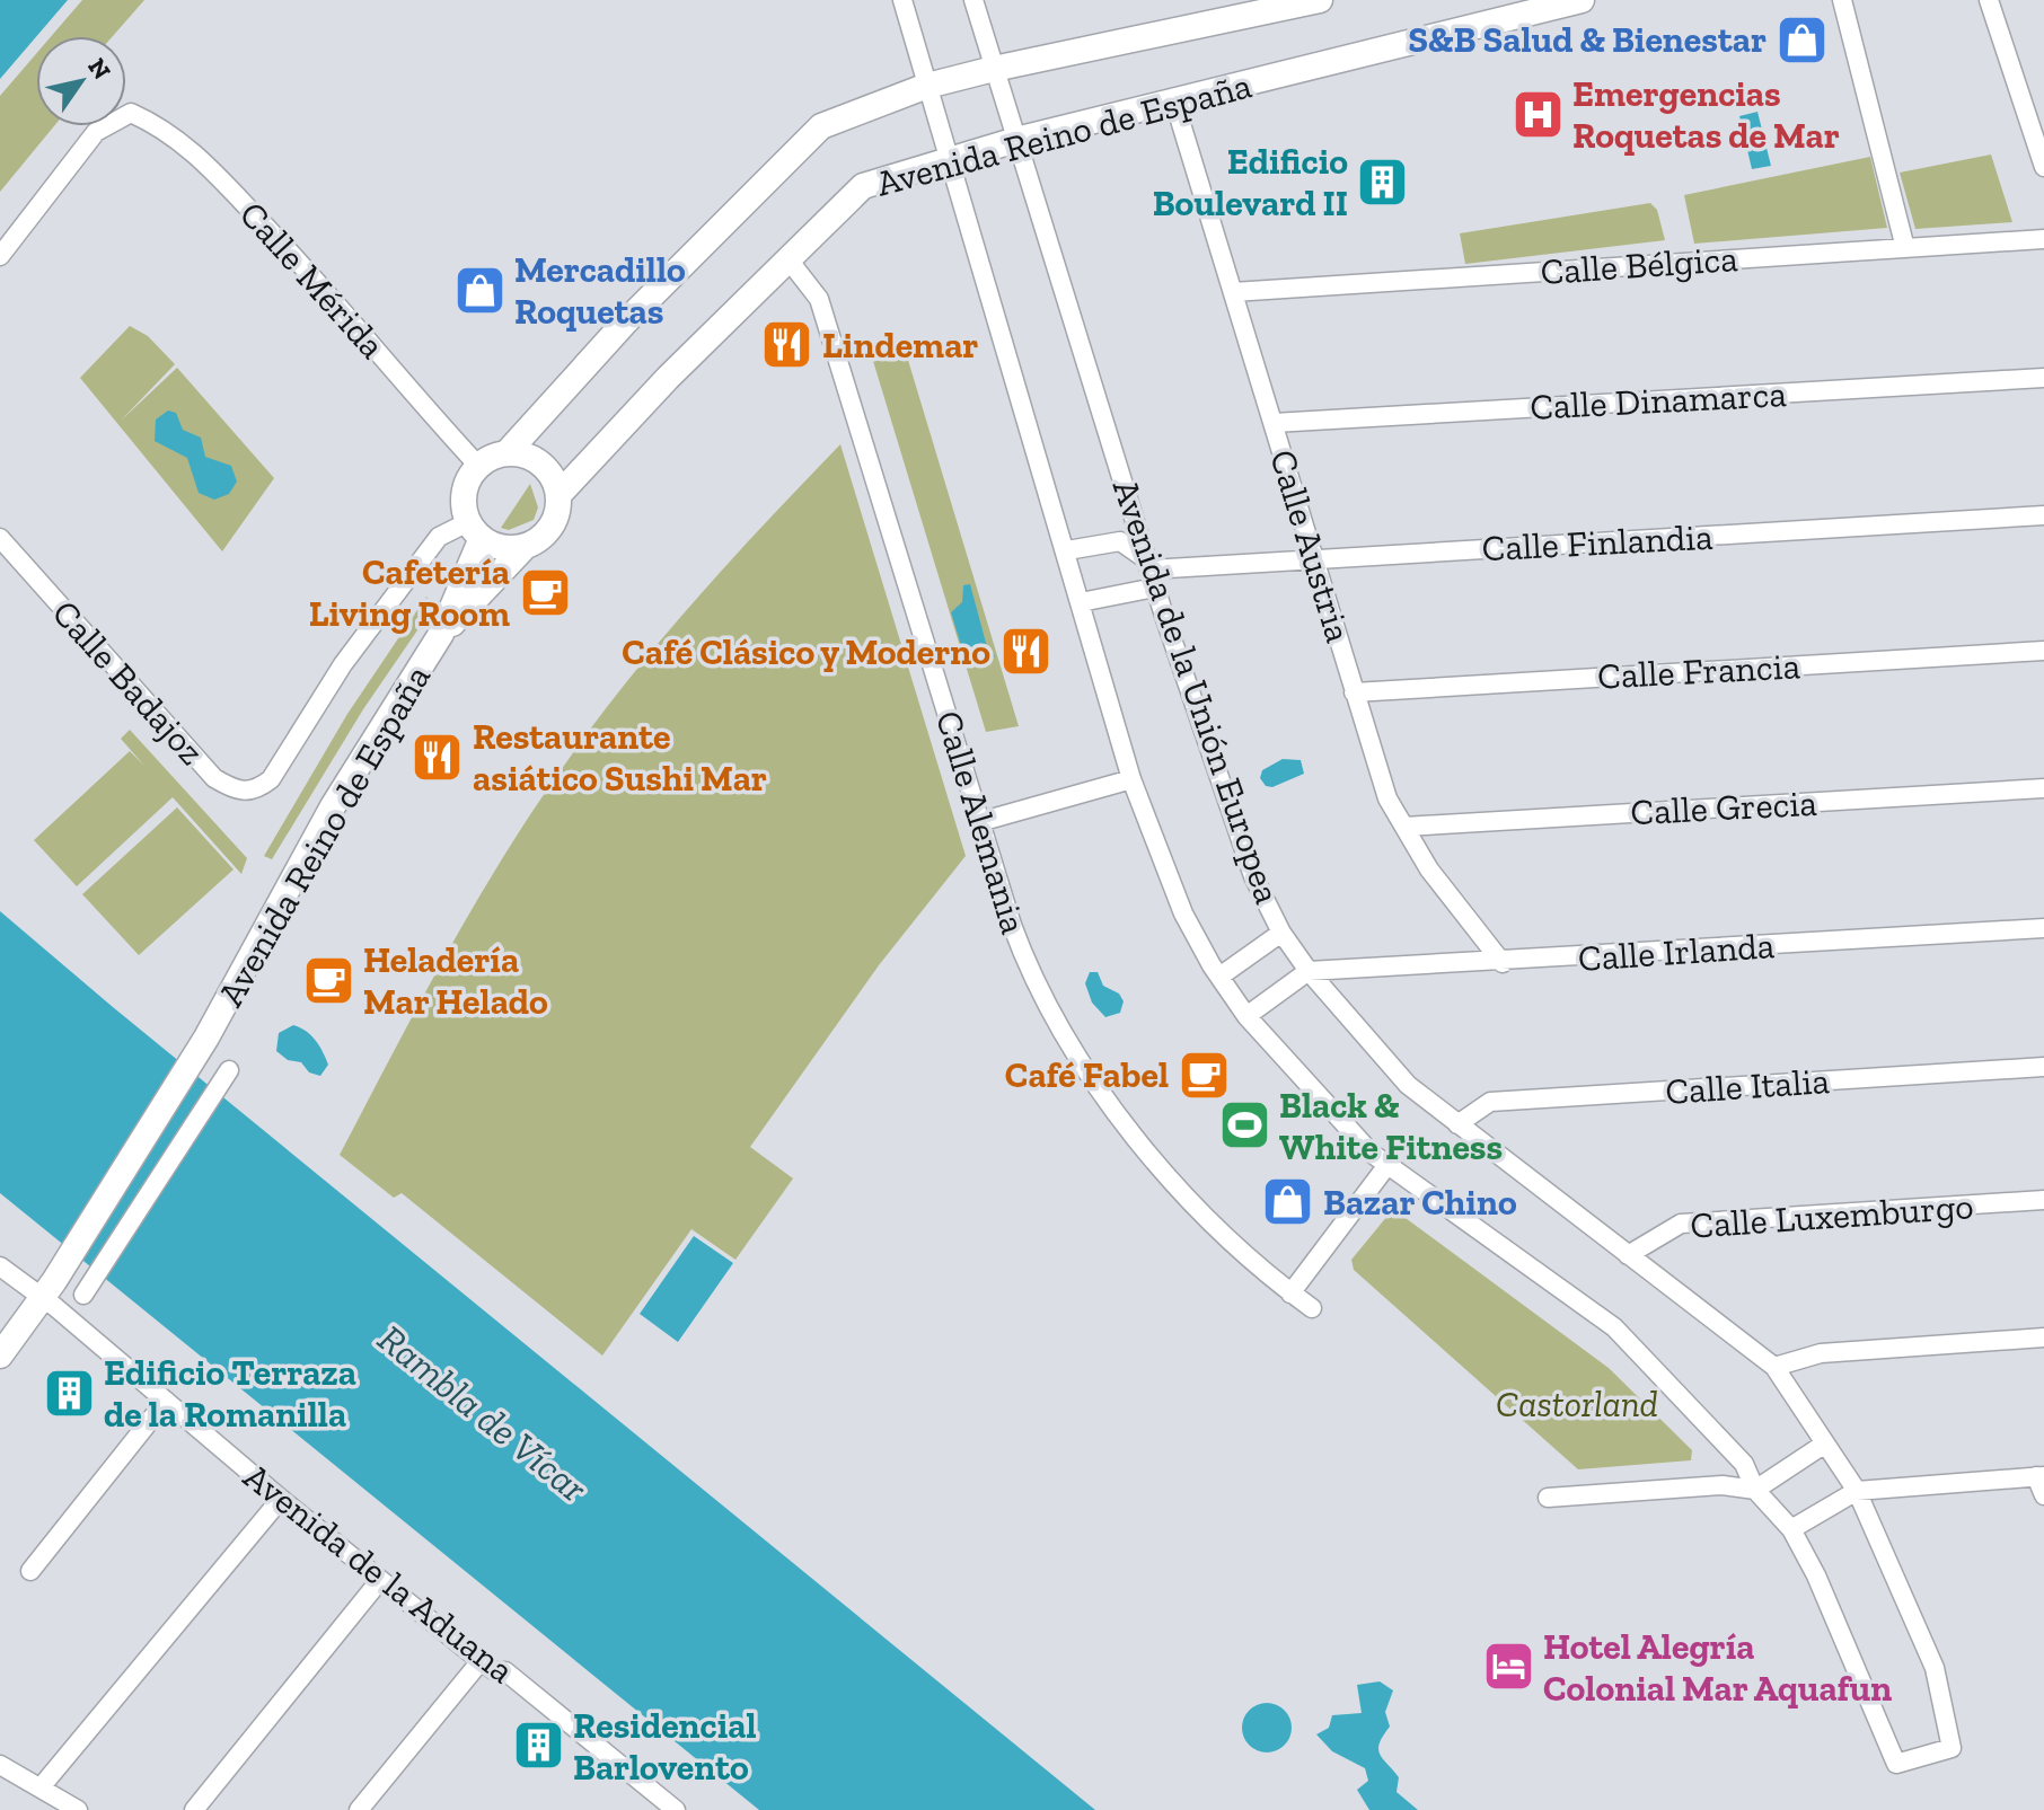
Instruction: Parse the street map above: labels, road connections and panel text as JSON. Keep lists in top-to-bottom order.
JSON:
{
  "streets": {
    "street": [
      "Avenida Reino de España",
      "Calle Bélgica",
      "Calle Mérida",
      "Calle Dinamarca",
      "Calle Finlandia",
      "Calle Austria",
      "Calle Francia",
      "Calle Badajoz",
      "Avenida de la Unión Europea",
      "Calle Grecia",
      "Calle Alemania",
      "Calle Irlanda",
      "Calle Italia",
      "Calle Luxemburgo",
      "Avenida de la Aduana"
    ]
  },
  "crossings": [
    ["Avenida Reino de España", "Calle Mérida"],
    ["Avenida Reino de España", "Calle Austria"],
    ["Avenida Reino de España", "Calle Badajoz"],
    ["Avenida Reino de España", "Avenida de la Unión Europea"],
    ["Avenida Reino de España", "Calle Alemania"],
    ["Avenida Reino de España", "Avenida de la Aduana"],
    ["Calle Bélgica", "Calle Austria"],
    ["Calle Dinamarca", "Calle Austria"],
    ["Calle Finlandia", "Calle Austria"],
    ["Calle Finlandia", "Avenida de la Unión Europea"],
    ["Calle Austria", "Calle Francia"],
    ["Calle Austria", "Calle Grecia"],
    ["Calle Austria", "Calle Irlanda"],
    ["Avenida de la Unión Europea", "Calle Irlanda"],
    ["Avenida de la Unión Europea", "Calle Italia"],
    ["Avenida de la Unión Europea", "Calle Luxemburgo"]
  ],
  "water": ["Rambla de Vícar"],
  "parks": ["Castorland"],
  "places": {
    "shop": ["S&B Salud & Bienestar", "Mercadillo Roquetas", "Bazar Chino"],
    "hospital": ["Emergencias Roquetas de Mar"],
    "building": ["Edificio Boulevard II", "Edificio Terraza de la Romanilla", "Residencial Barlovento"],
    "restaurant": ["Lindemar", "Café Clásico y Moderno", "Restaurante asiático Sushi Mar"],
    "cafe": ["Cafetería Living Room", "Heladería Mar Helado", "Café Fabel"],
    "sports": ["Black & White Fitness"],
    "hotel": ["Hotel Alegría Colonial Mar Aquafun"]
  },
  "north": "top right"
}
